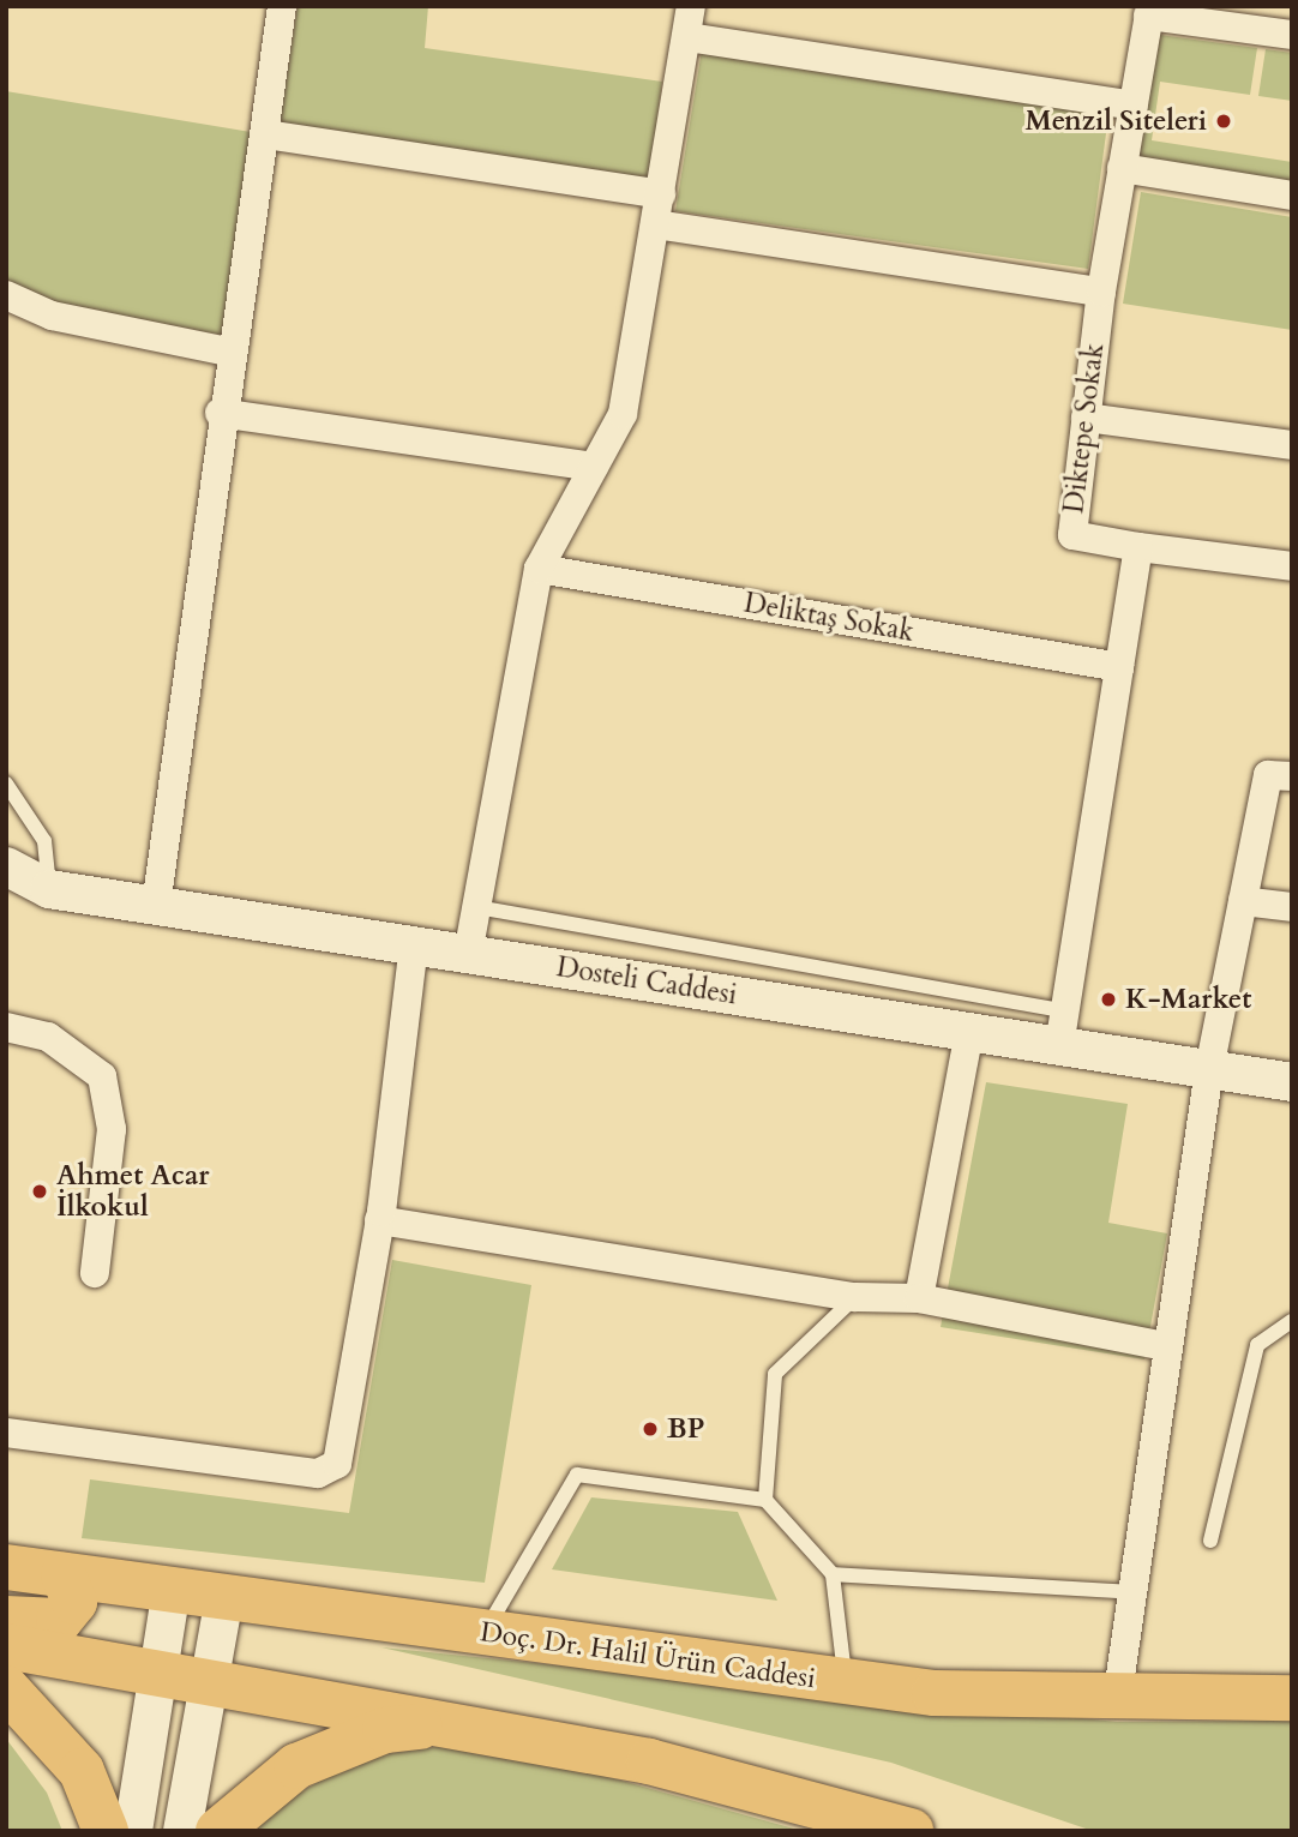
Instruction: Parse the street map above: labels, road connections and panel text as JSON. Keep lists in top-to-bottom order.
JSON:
{
  "streets": {
    "main road": ["Doç. Dr. Halil Ürün Caddesi"],
    "street": ["Diktepe Sokak", "Deliktaş Sokak", "Dosteli Caddesi"]
  },
  "places": [
    "Menzil Siteleri",
    "K-Market",
    "Ahmet Acar İlkokul",
    "BP"
  ]
}
